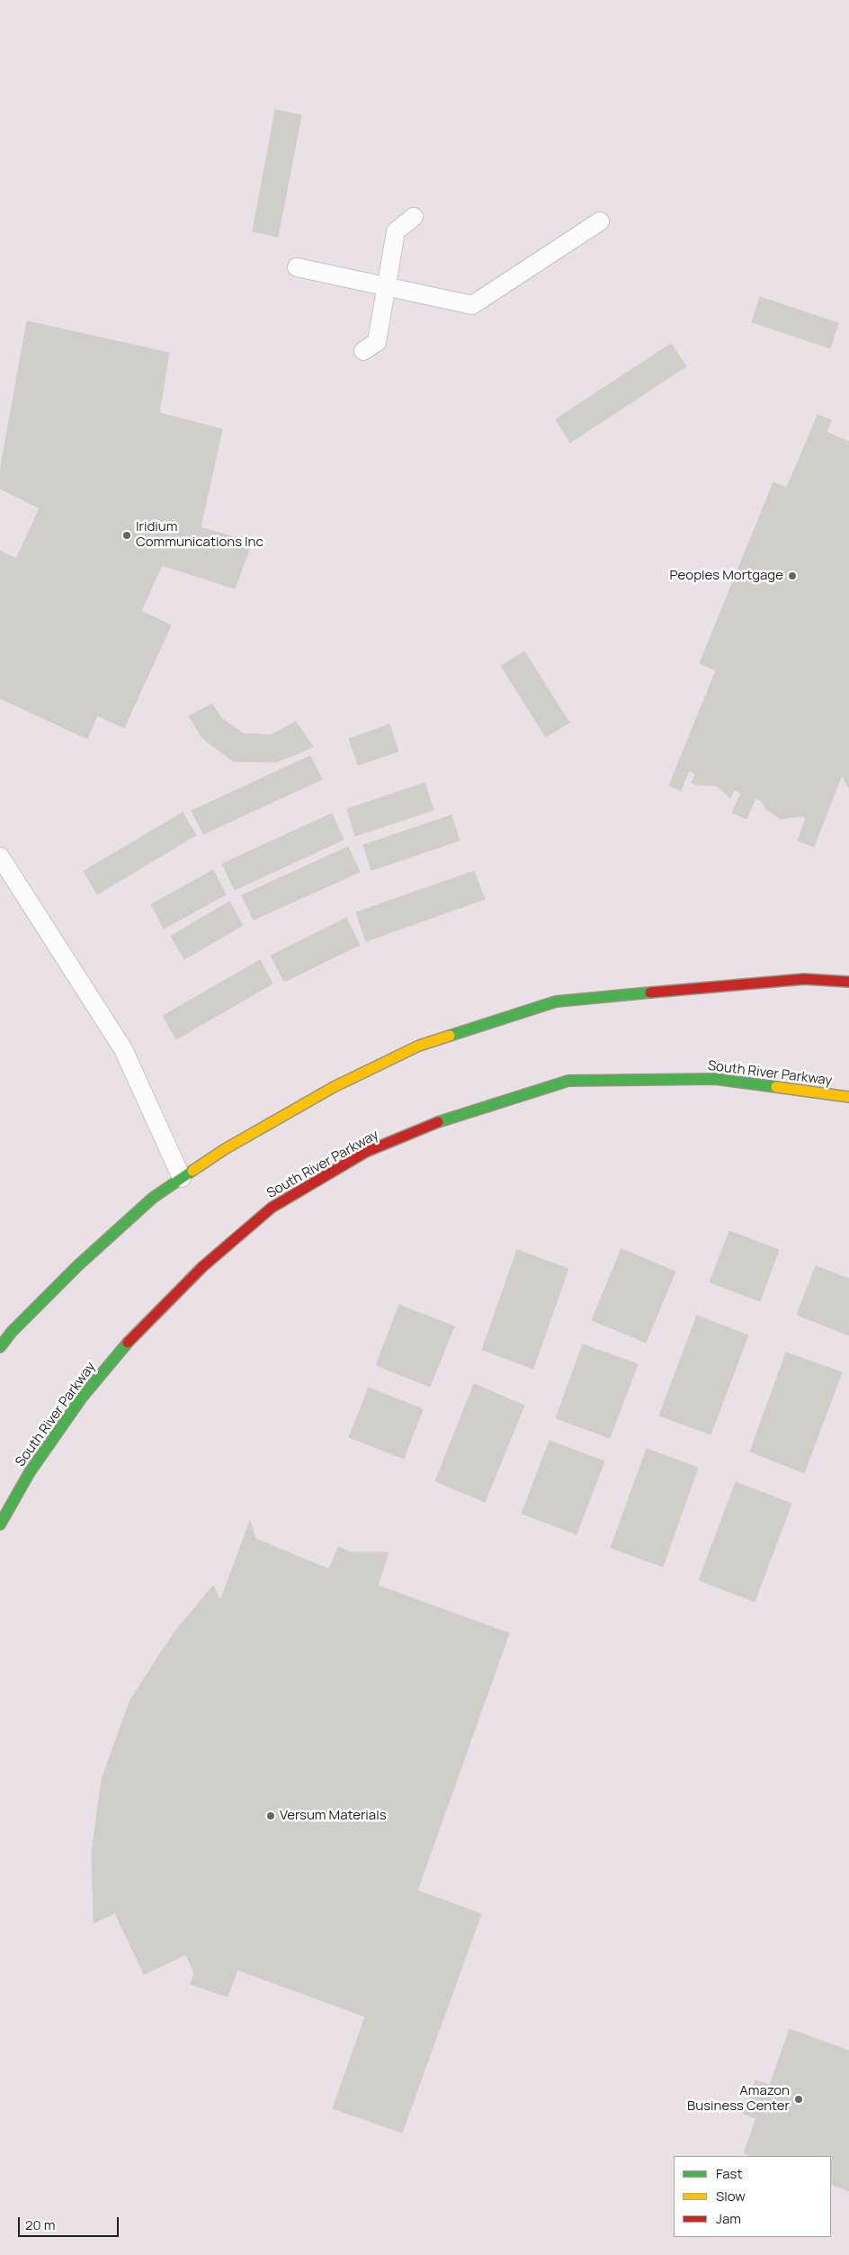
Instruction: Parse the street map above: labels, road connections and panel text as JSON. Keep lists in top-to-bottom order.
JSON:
{
  "streets": {
    "street": ["South River Parkway"]
  },
  "places": [
    "Iridium Communications Inc",
    "Peoples Mortgage",
    "Versum Materials",
    "Amazon Business Center"
  ],
  "legend": ["Fast", "Slow", "Jam"],
  "scale_bar": "20 m"
}
